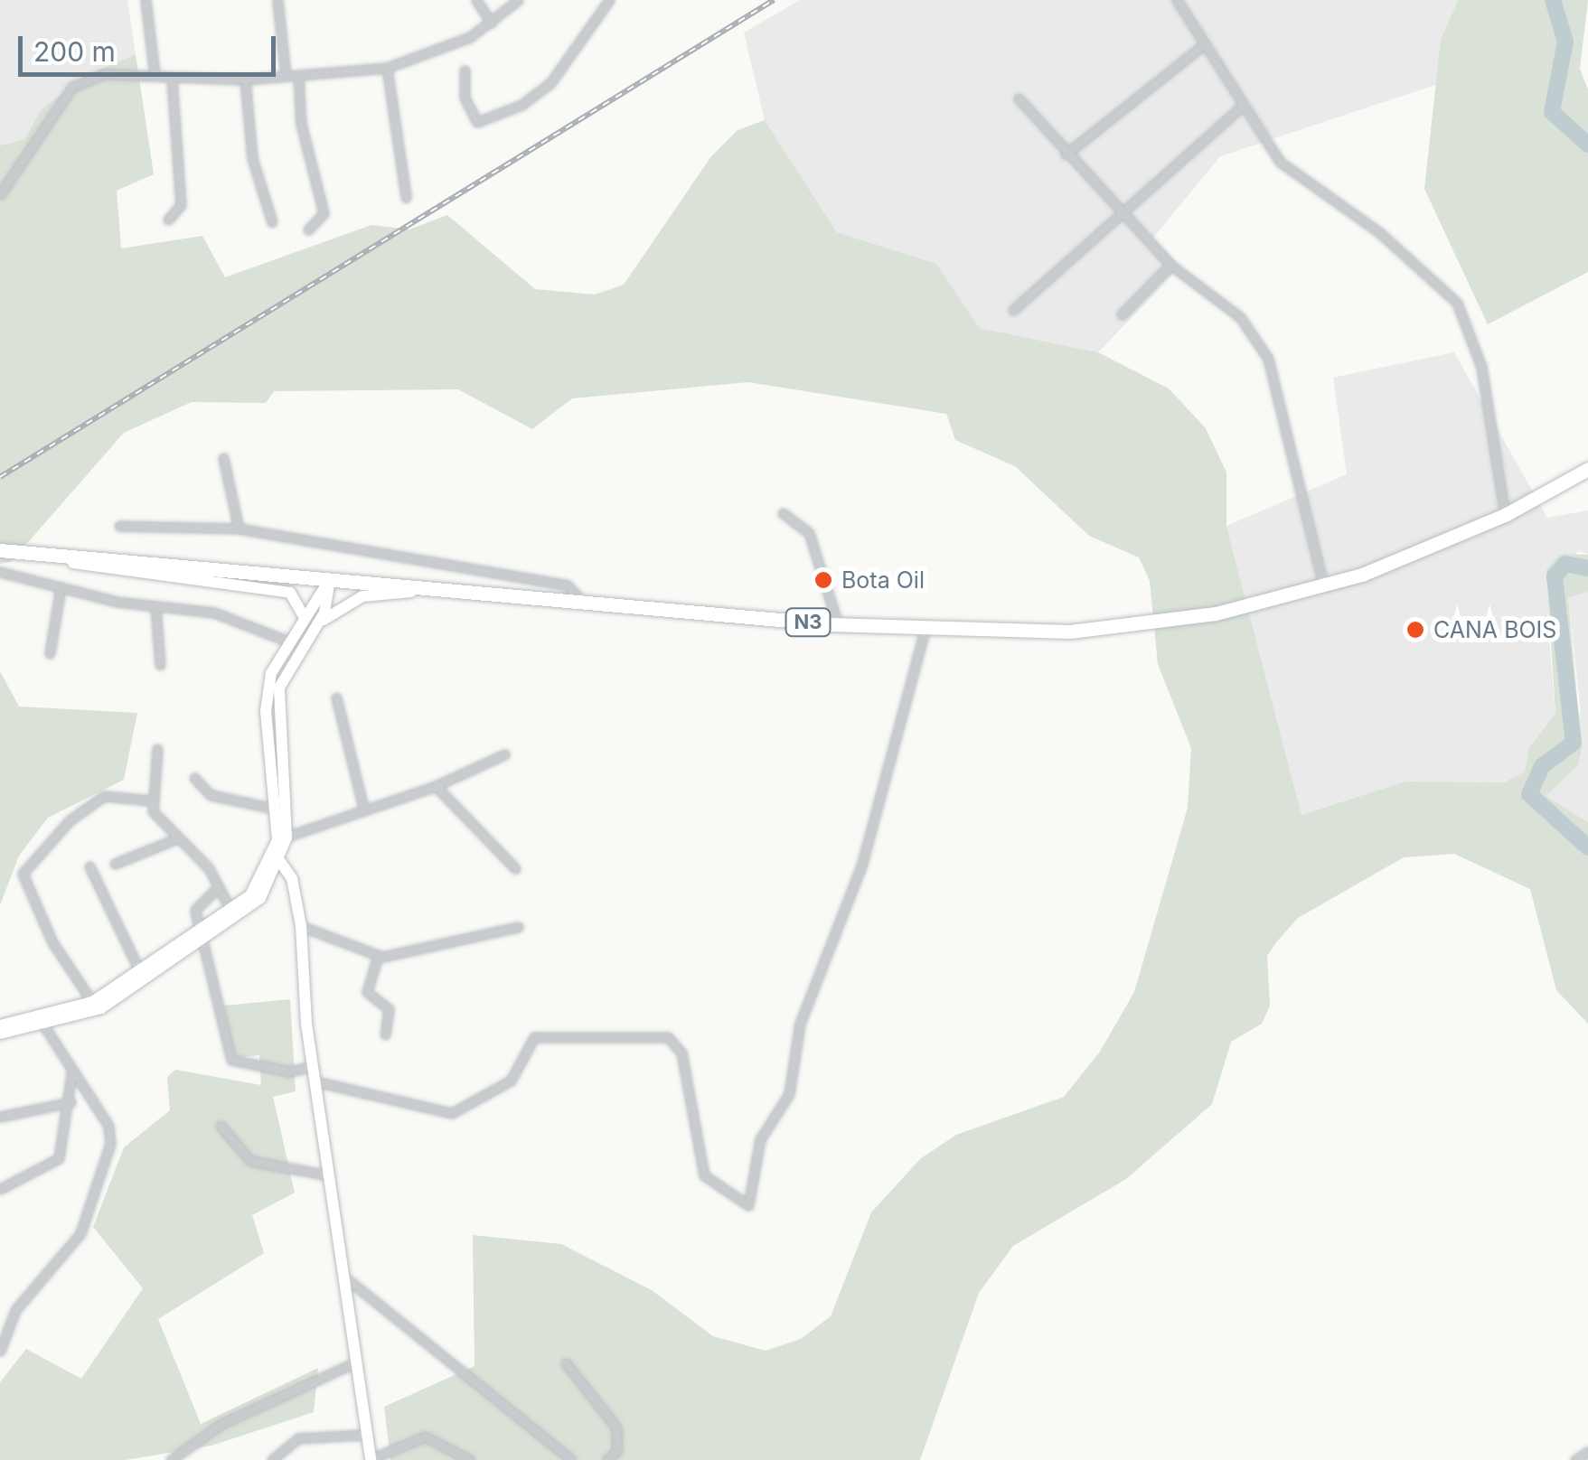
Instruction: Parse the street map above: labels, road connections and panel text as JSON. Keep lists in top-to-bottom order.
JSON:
{
  "streets": {
    "highway": ["N3"]
  },
  "places": ["Bota Oil", "CANA BOIS"],
  "scale_bar": "200 m"
}
